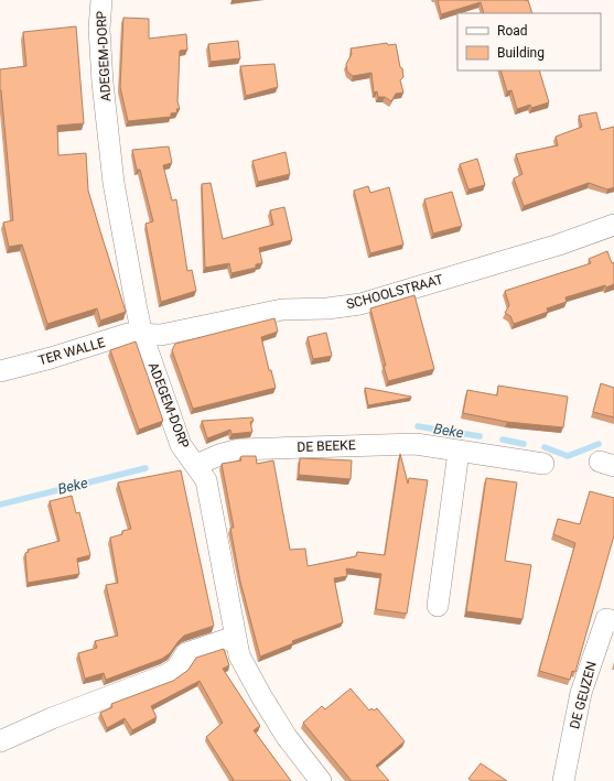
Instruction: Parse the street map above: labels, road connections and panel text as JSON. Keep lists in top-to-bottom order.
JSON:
{
  "streets": {
    "street": [
      "ADEGEM-DORP",
      "SCHOOLSTRAAT",
      "TER WALLE",
      "DE BEEKE",
      "DE GEUZEN"
    ]
  },
  "crossings": [
    ["ADEGEM-DORP", "SCHOOLSTRAAT"],
    ["ADEGEM-DORP", "TER WALLE"],
    ["ADEGEM-DORP", "DE BEEKE"],
    ["SCHOOLSTRAAT", "TER WALLE"]
  ],
  "water": ["Beke"],
  "legend": ["Road", "Building"]
}
